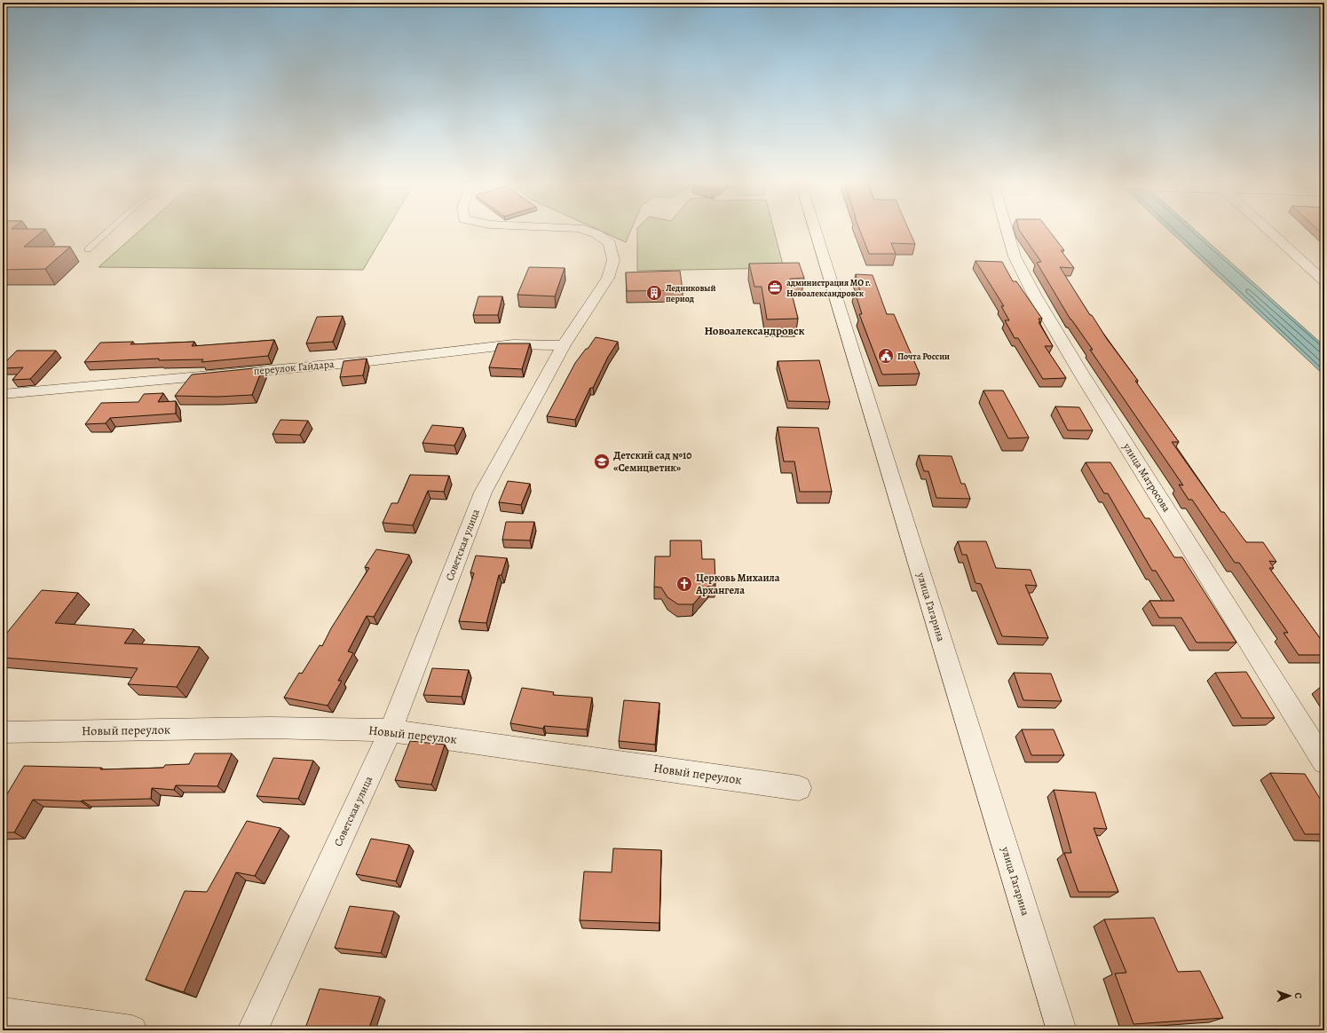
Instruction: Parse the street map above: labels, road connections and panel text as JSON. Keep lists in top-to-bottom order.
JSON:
{
  "streets": {
    "street": [
      "переулок Гайдара",
      "улица Матросова",
      "Советская улица",
      "улица Гагарина",
      "Новый переулок"
    ]
  },
  "crossings": [
    ["переулок Гайдара", "Советская улица"],
    ["Советская улица", "Новый переулок"]
  ],
  "districts": ["Новоалександровск"],
  "places": {
    "office": ["администрация МО г. Новоалександровск"],
    "building": ["Ледниковый период"],
    "public building": ["Почта России"],
    "school or university": ["Детский сад №10 «Семицветик»"],
    "church": ["Церковь Михаила Архангела"]
  },
  "north": "right"
}
